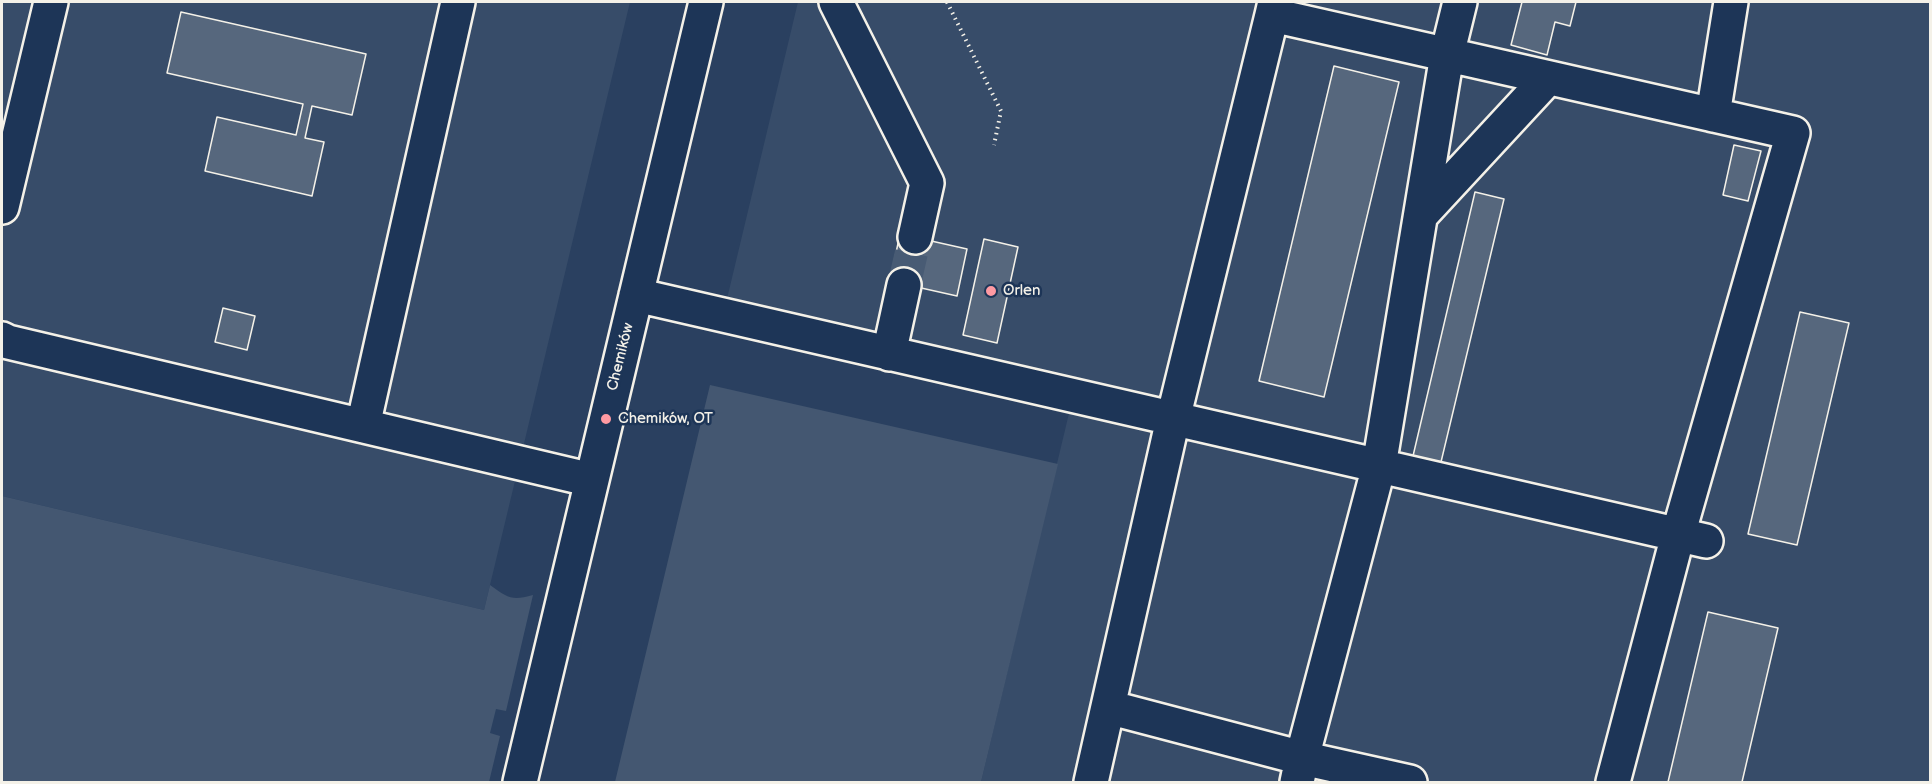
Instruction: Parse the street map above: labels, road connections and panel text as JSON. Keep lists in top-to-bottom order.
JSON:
{
  "streets": {
    "street": ["Chemików"]
  },
  "places": ["Orlen", "Chemików, OT"]
}
